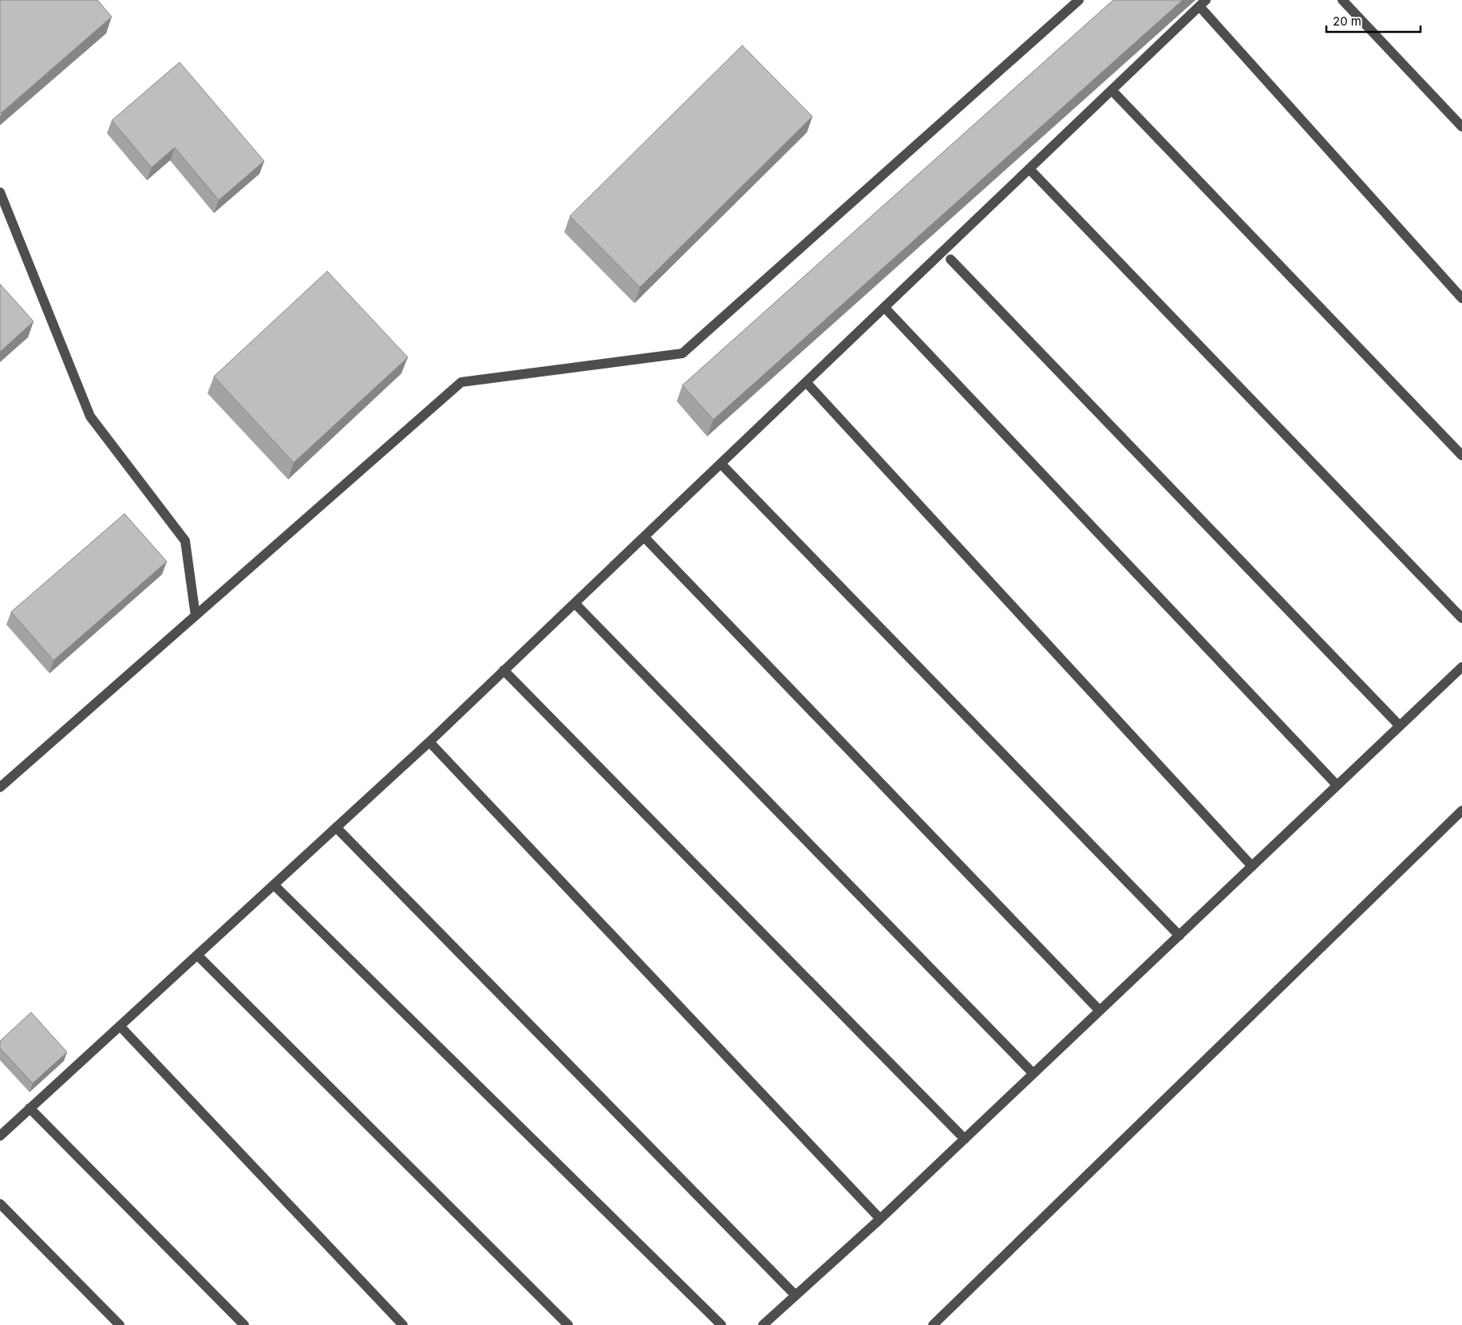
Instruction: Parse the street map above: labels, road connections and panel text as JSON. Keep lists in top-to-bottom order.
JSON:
{
  "scale_bar": "20 m"
}
